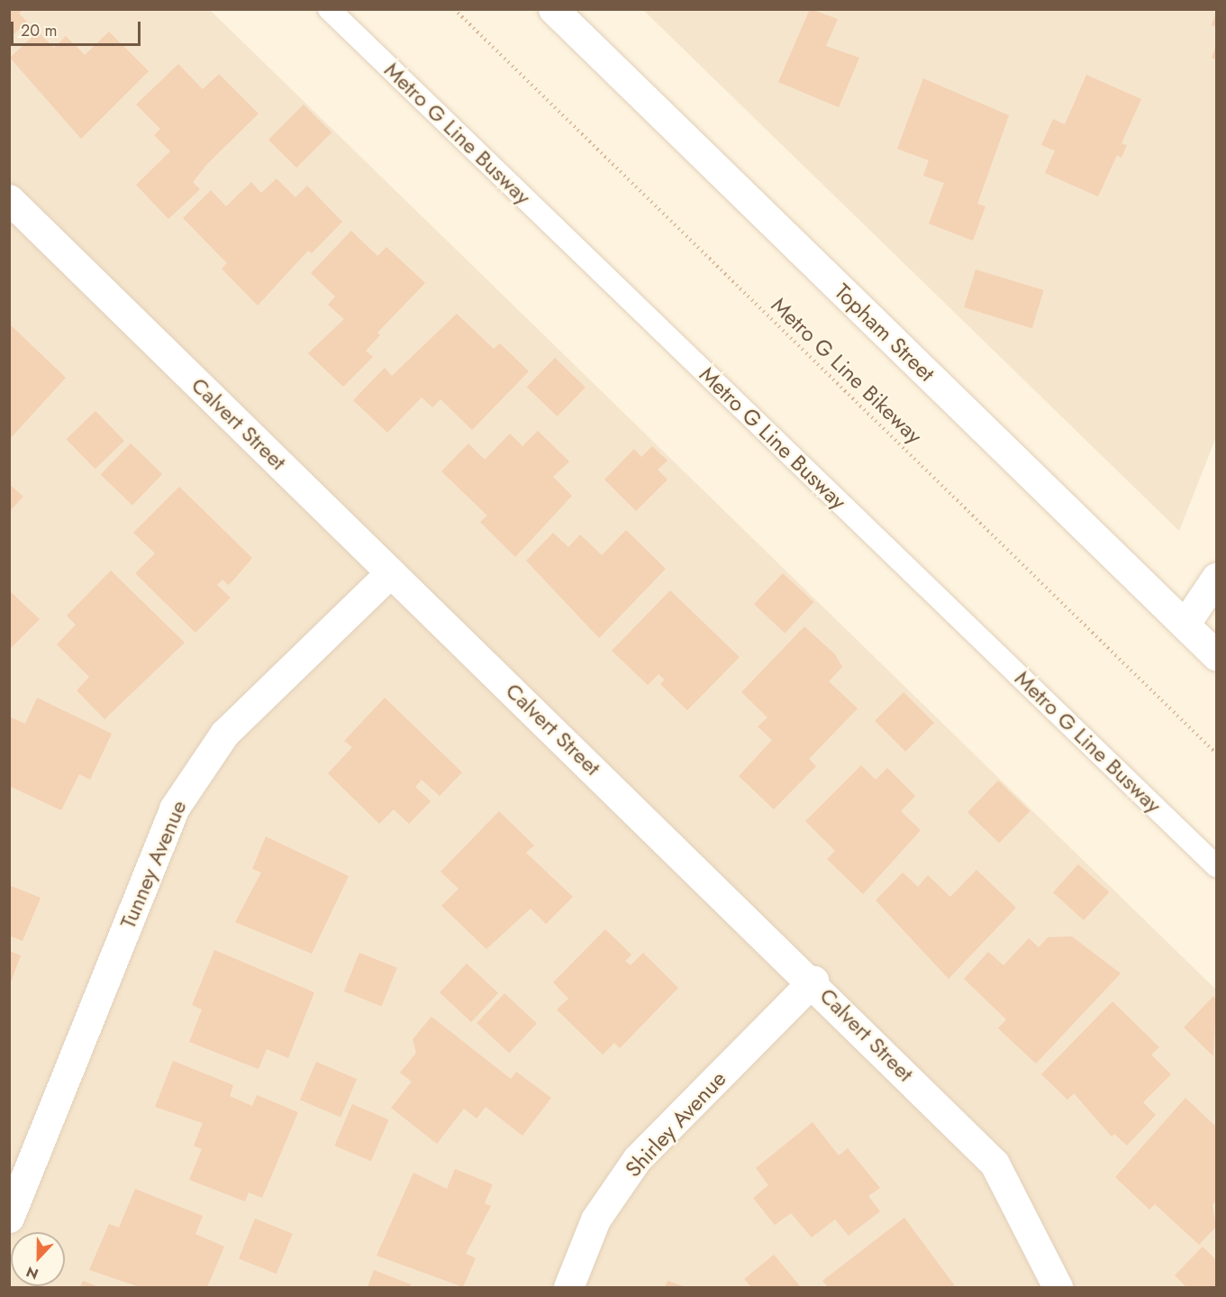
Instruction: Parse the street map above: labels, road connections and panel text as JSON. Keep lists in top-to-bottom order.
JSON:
{
  "streets": {
    "street": [
      "Topham Street",
      "Calvert Street",
      "Tunney Avenue",
      "Shirley Avenue"
    ],
    "lane": ["Metro G Line Busway"],
    "path": ["Metro G Line Bikeway"]
  },
  "crossings": [
    ["Calvert Street", "Tunney Avenue"],
    ["Calvert Street", "Shirley Avenue"]
  ],
  "scale_bar": "20 m",
  "north": "bottom"
}
